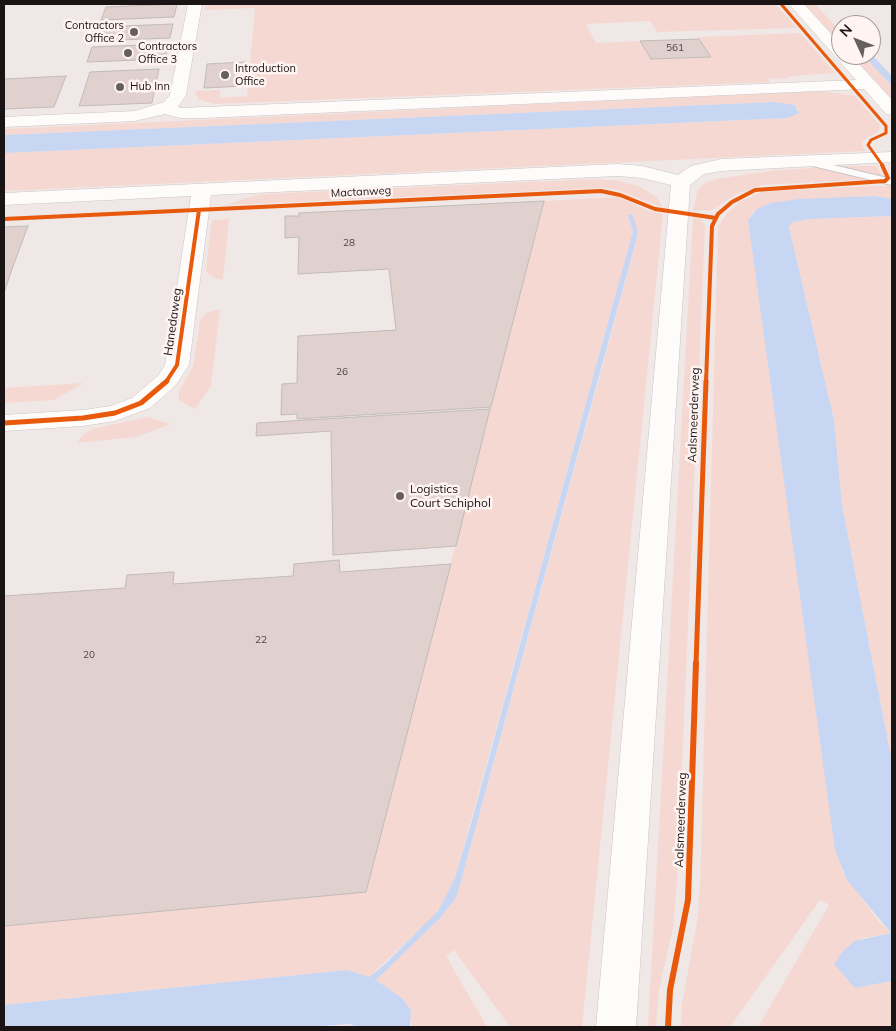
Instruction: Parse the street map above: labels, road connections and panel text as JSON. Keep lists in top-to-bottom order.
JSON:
{
  "streets": {
    "street": ["Mactanweg", "Hanedaweg"],
    "cycle path": ["Aalsmeerderweg"]
  },
  "crossings": [
    ["Mactanweg", "Hanedaweg"]
  ],
  "places": [
    "Contractors Office 2",
    "Contractors Office 3",
    "Introduction Office",
    "Hub Inn",
    "Logistics Court Schiphol"
  ],
  "house_numbers": [
    "561",
    "28",
    "26",
    "22",
    "20"
  ],
  "north": "top left"
}
